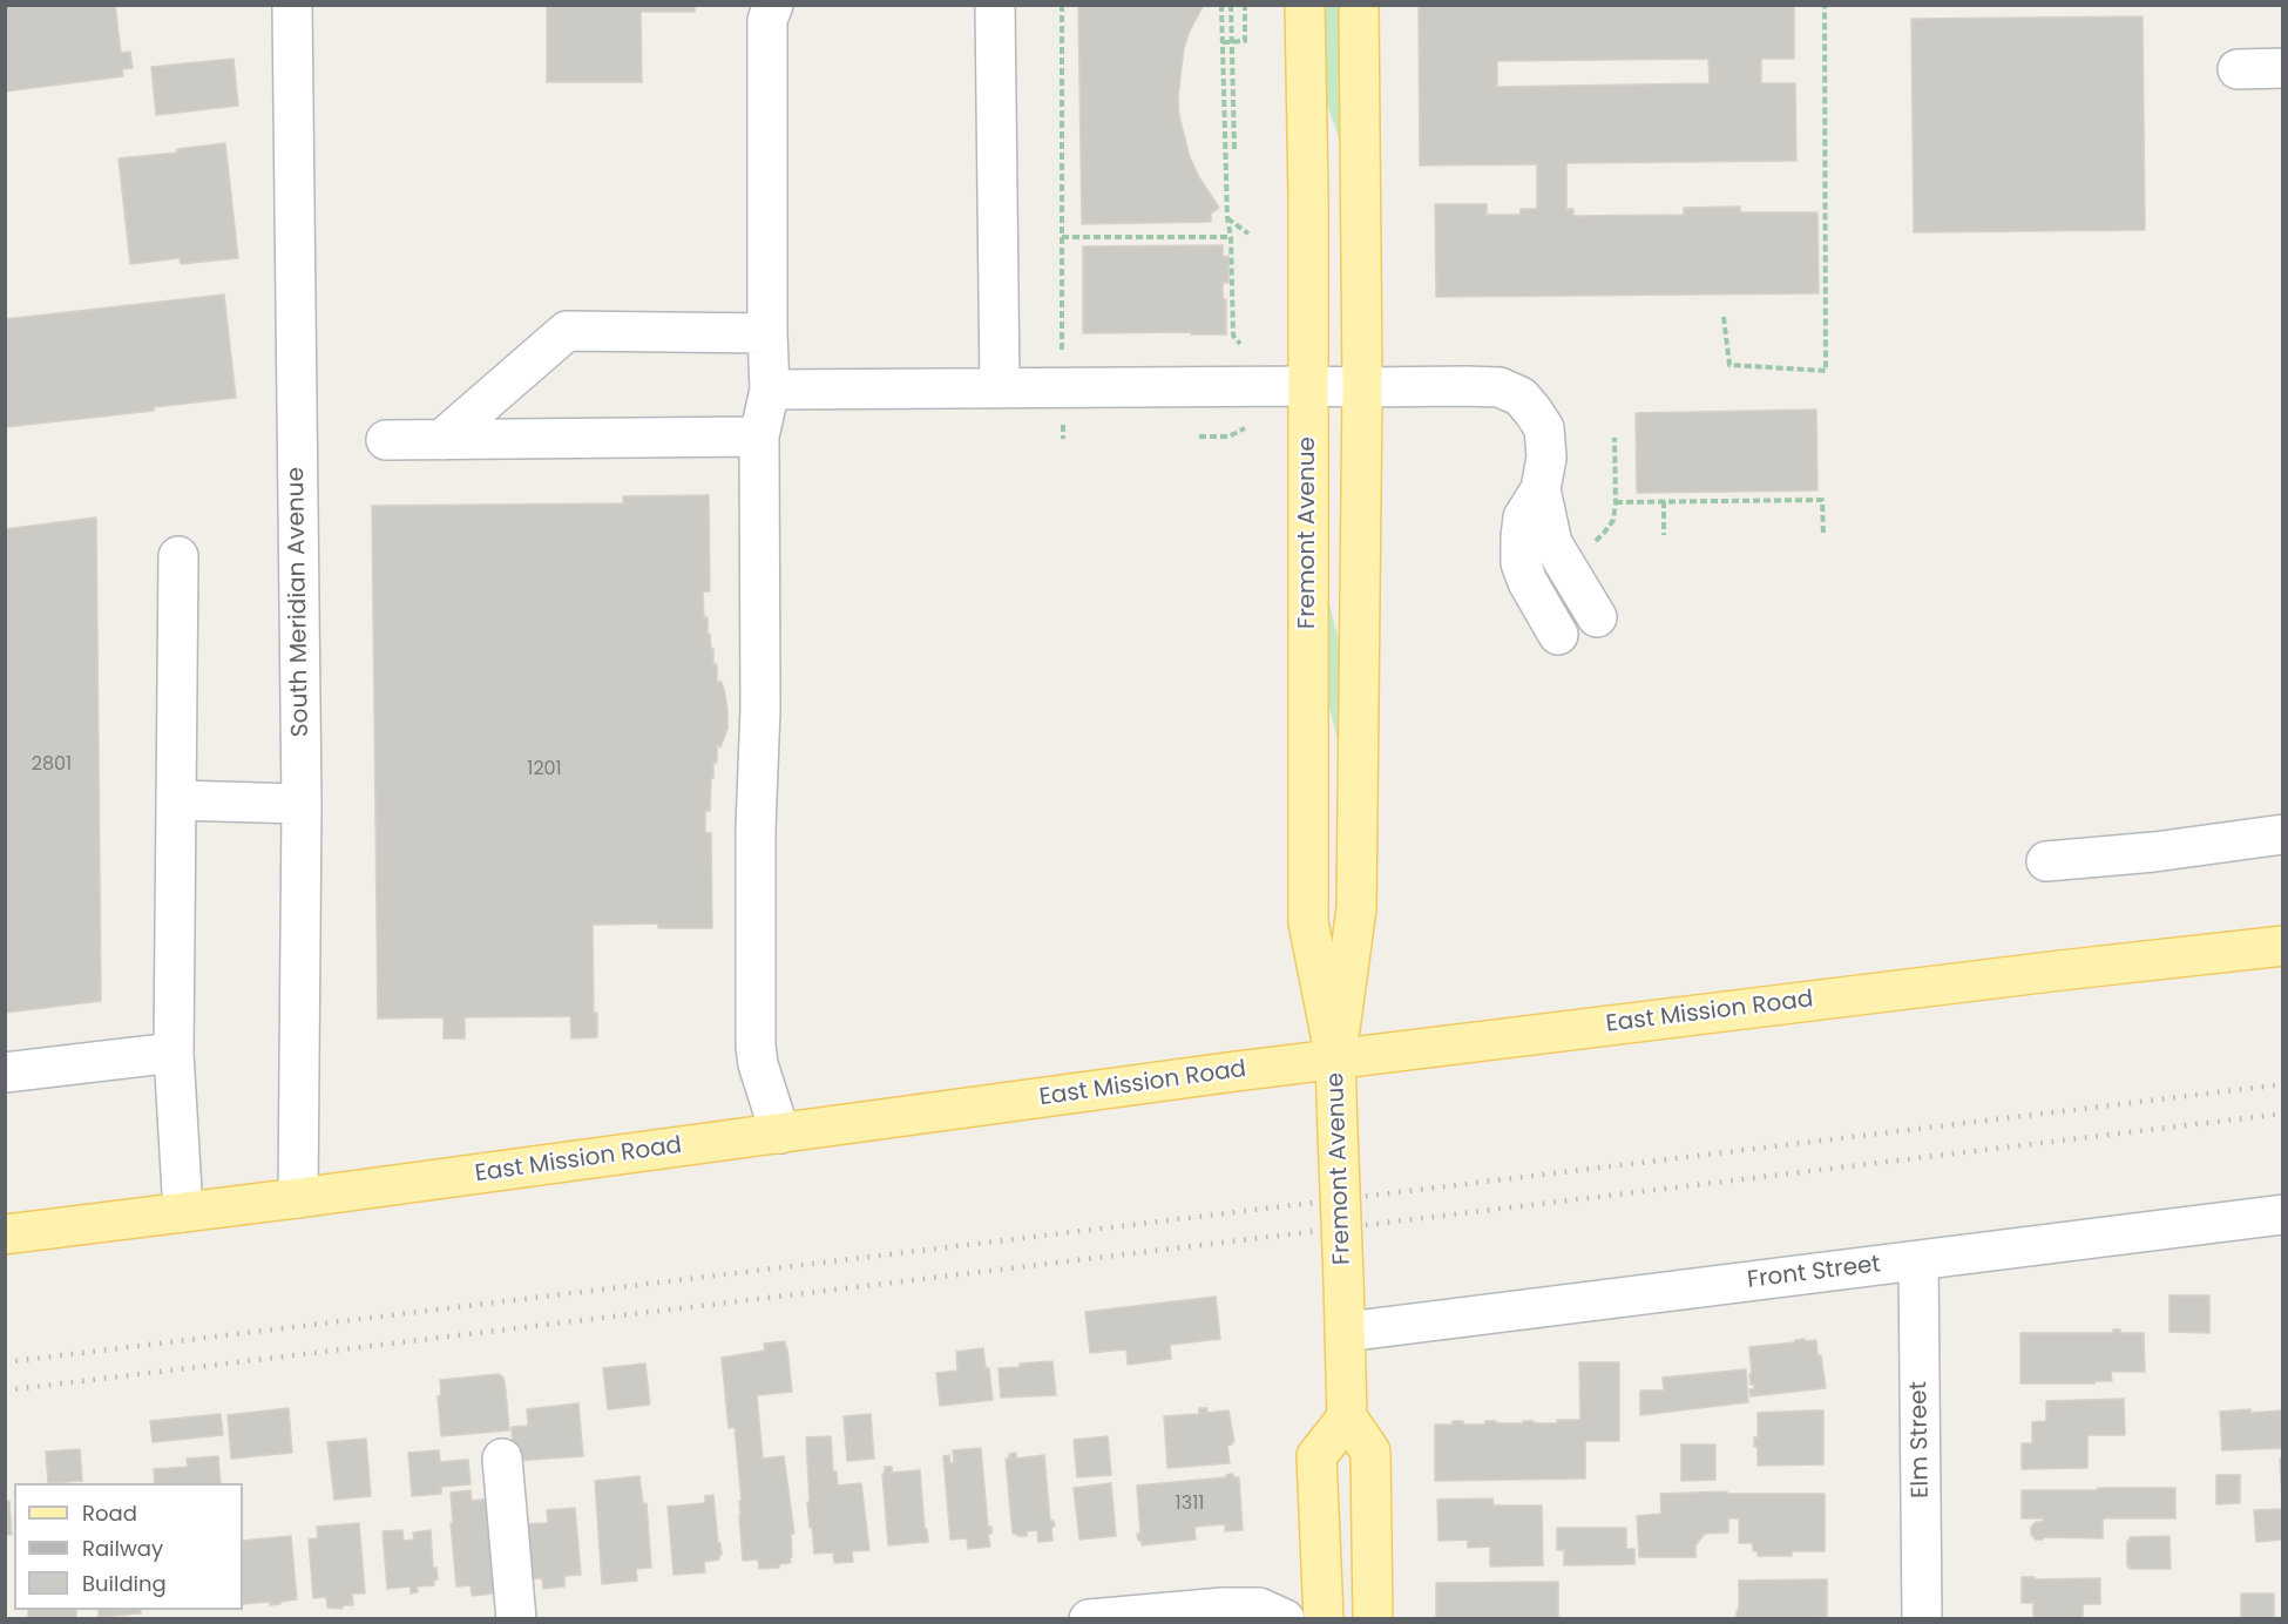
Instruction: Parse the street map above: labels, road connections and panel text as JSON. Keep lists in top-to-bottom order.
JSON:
{
  "streets": {
    "main road": ["Fremont Avenue", "East Mission Road"],
    "street": ["South Meridian Avenue", "Front Street", "Elm Street"]
  },
  "crossings": [
    ["Fremont Avenue", "East Mission Road"],
    ["Fremont Avenue", "Front Street"],
    ["South Meridian Avenue", "East Mission Road"],
    ["Front Street", "Elm Street"]
  ],
  "house_numbers": ["2801", "1201", "1311"],
  "legend": ["Road", "Railway", "Building"]
}
